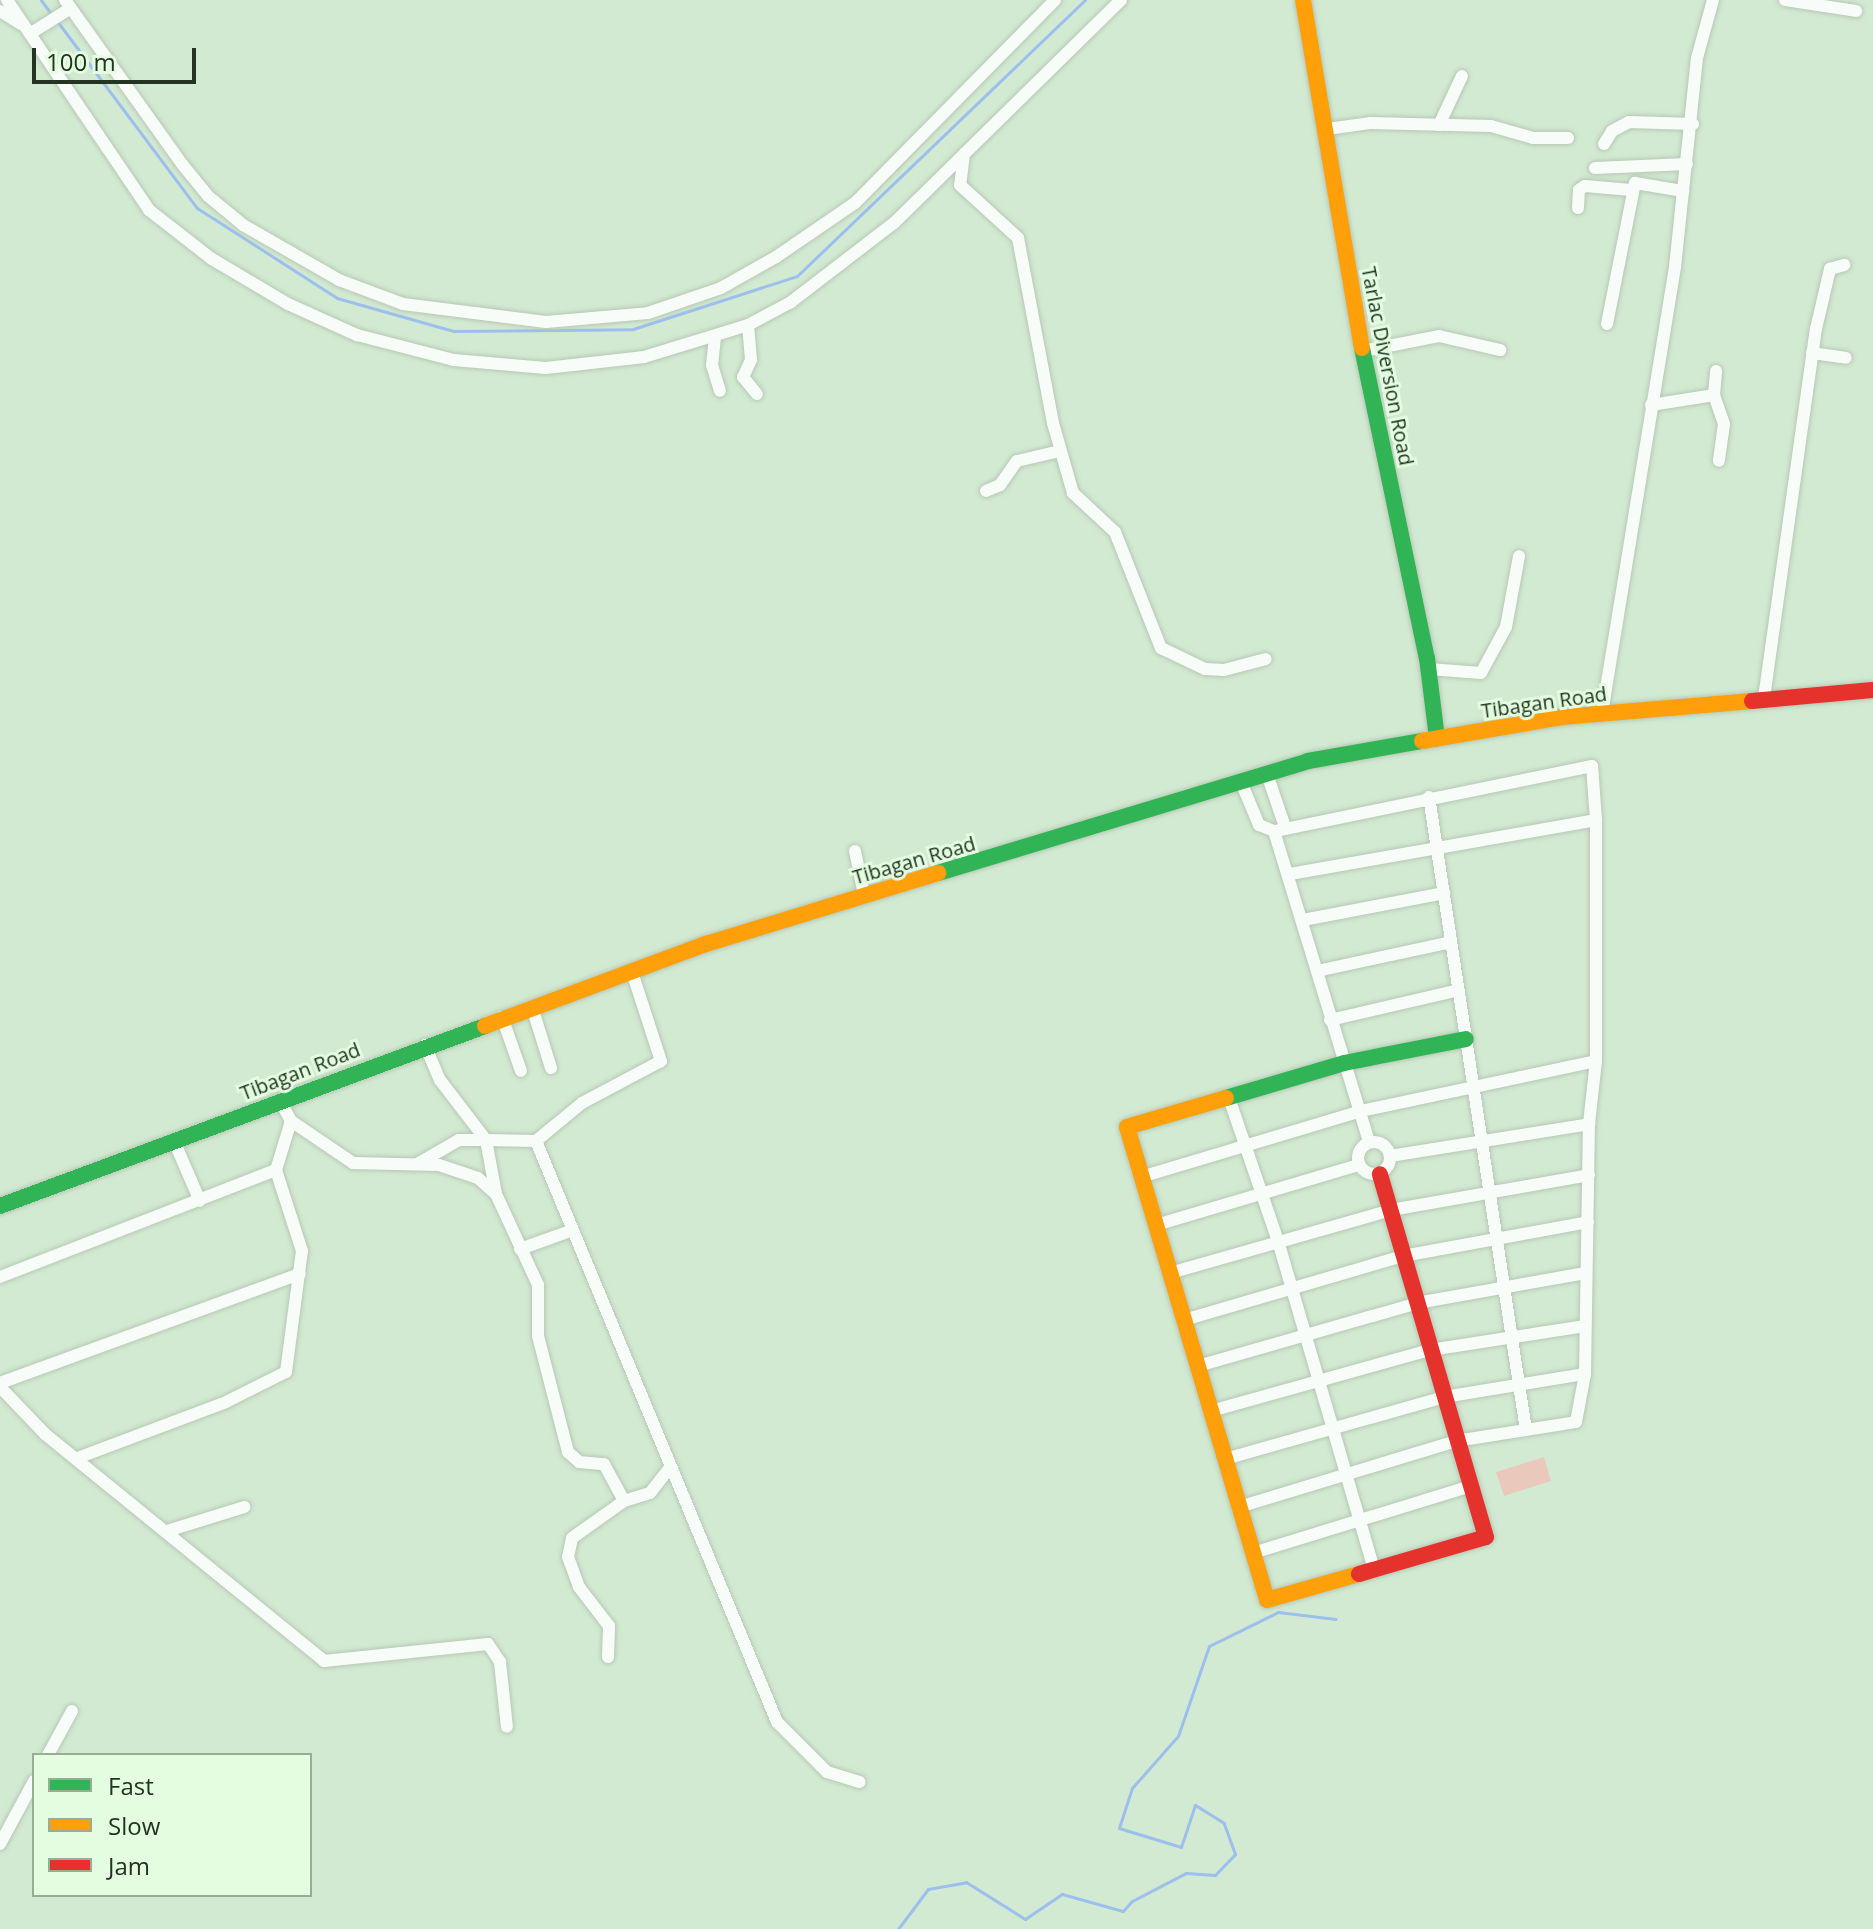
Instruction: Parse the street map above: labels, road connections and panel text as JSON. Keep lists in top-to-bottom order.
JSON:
{
  "streets": {
    "main road": ["Tarlac Diversion Road", "Tibagan Road"]
  },
  "crossings": [
    ["Tarlac Diversion Road", "Tibagan Road"]
  ],
  "legend": ["Fast", "Slow", "Jam"],
  "scale_bar": "100 m"
}
